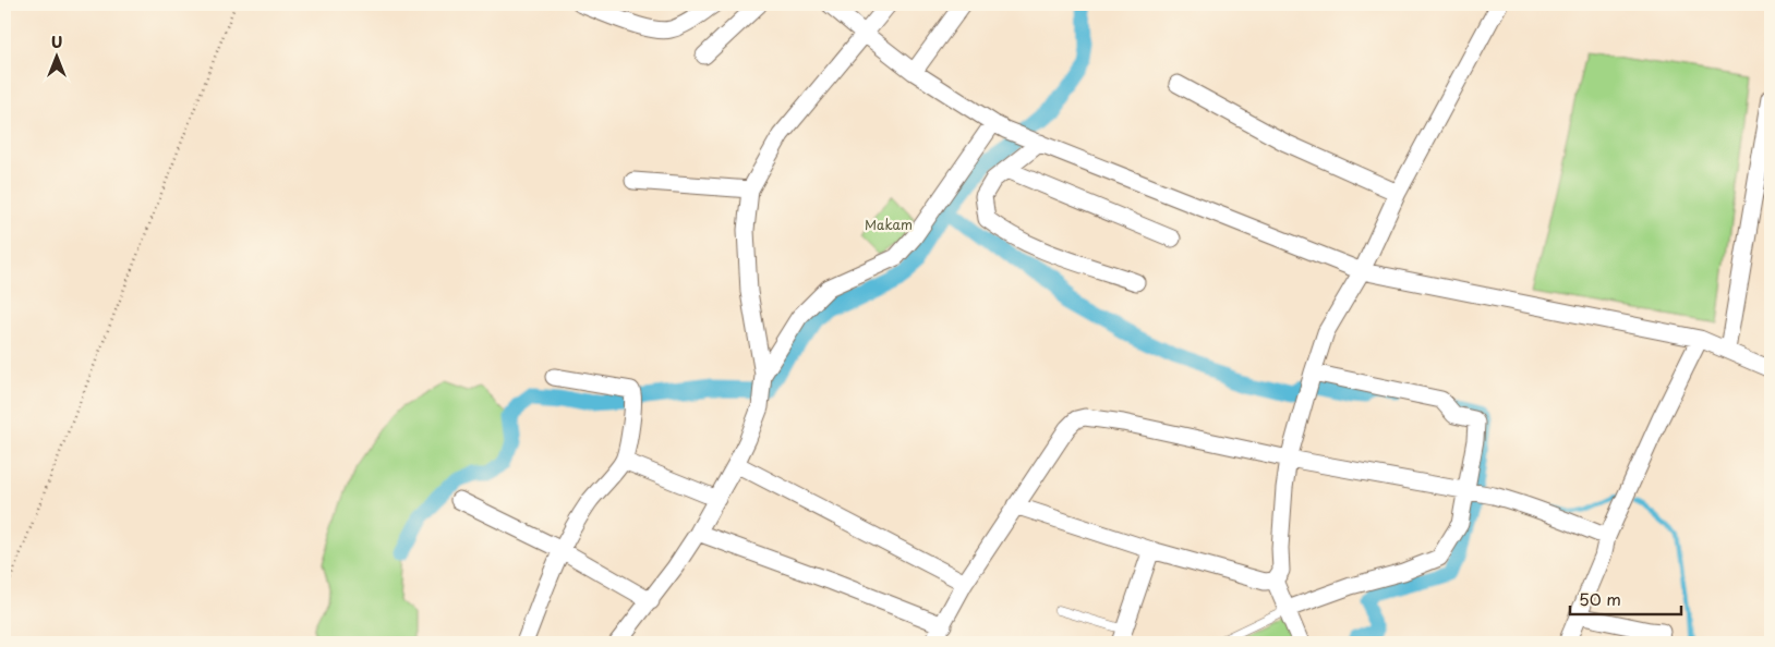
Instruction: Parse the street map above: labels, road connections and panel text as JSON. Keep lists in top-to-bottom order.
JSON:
{
  "parks": ["Makam"],
  "scale_bar": "50 m",
  "north": "top"
}
